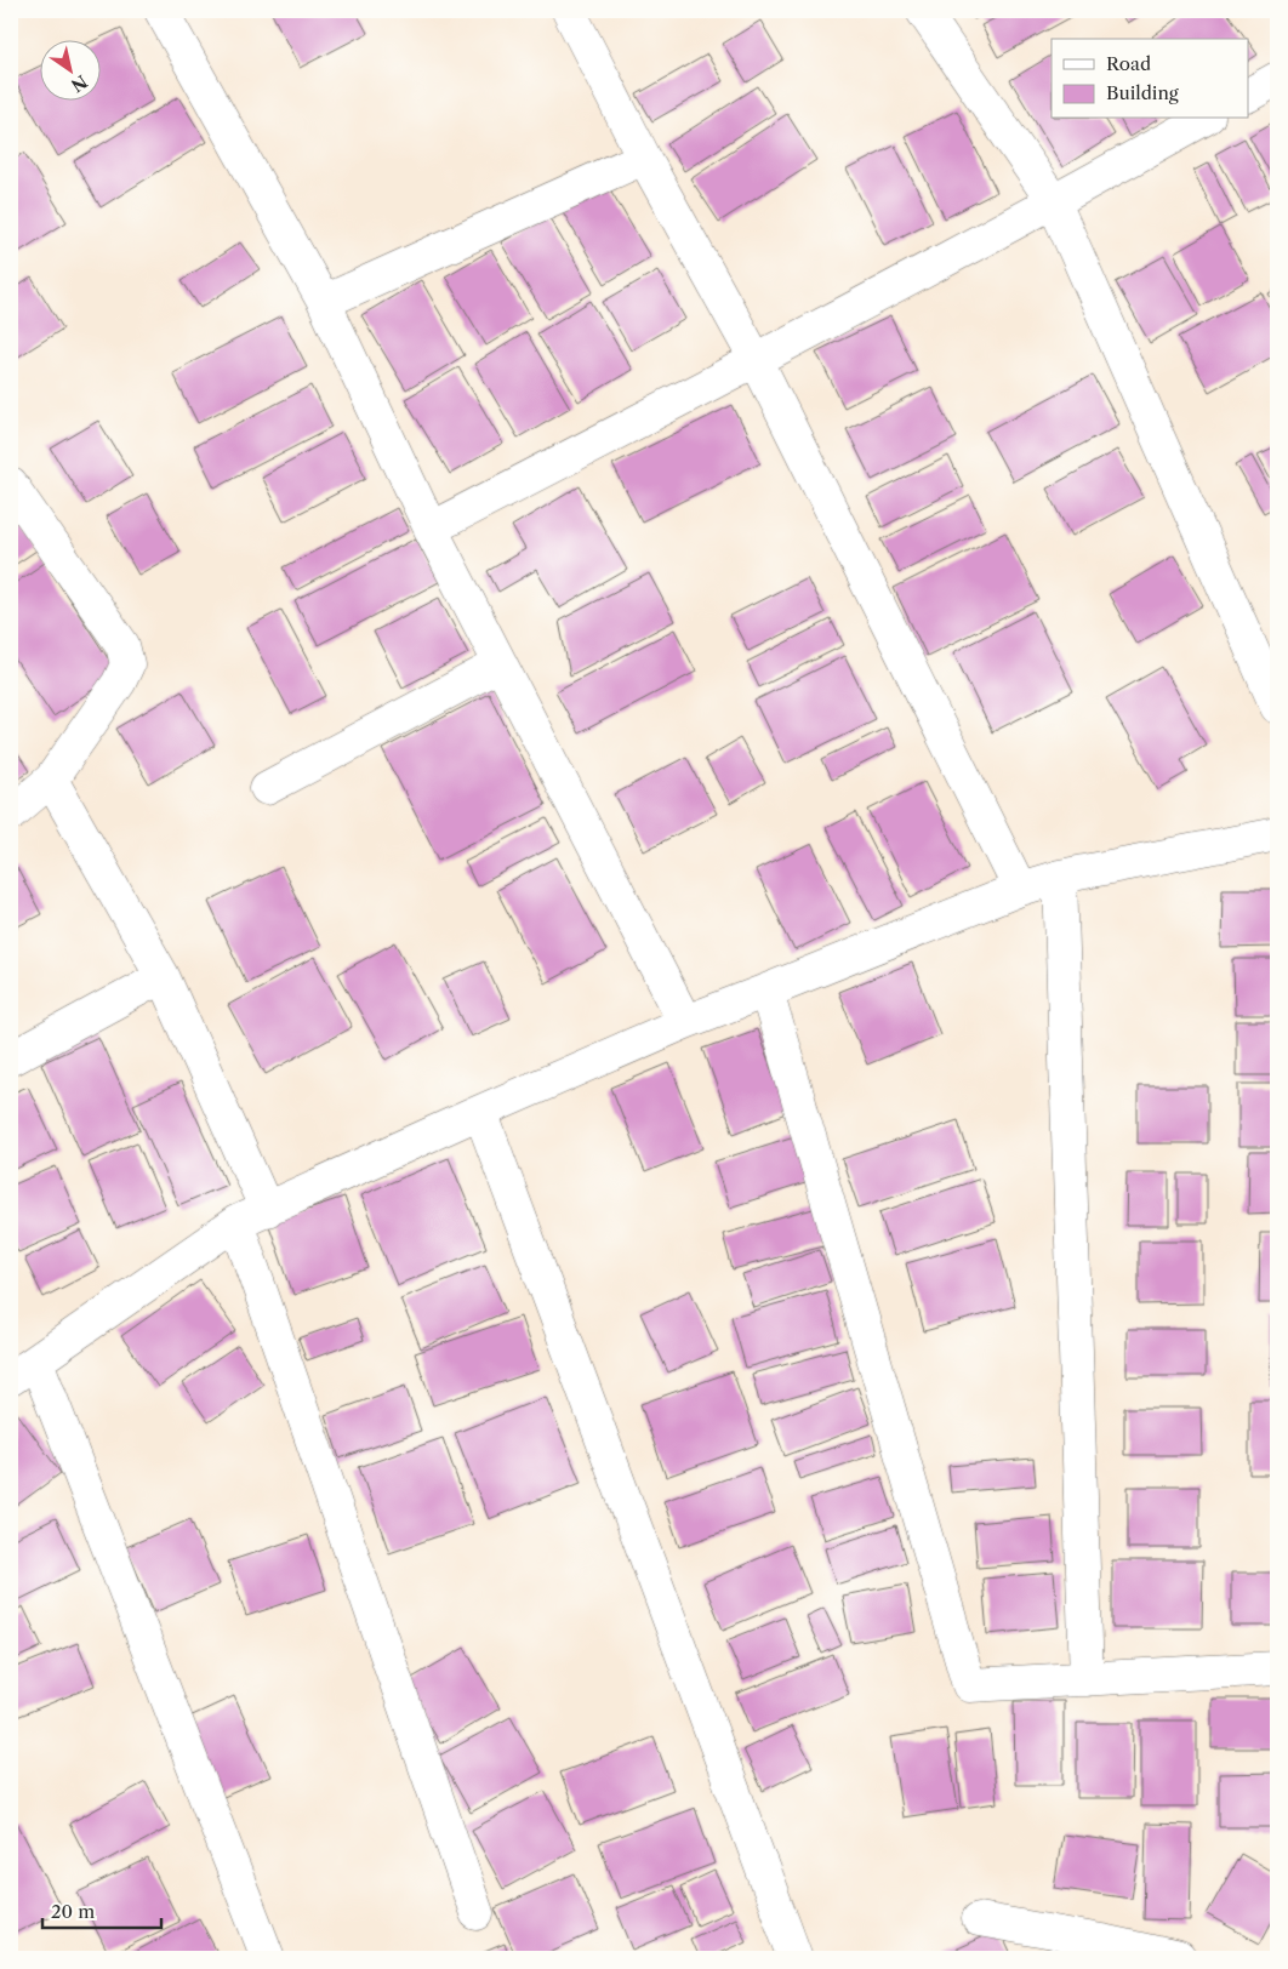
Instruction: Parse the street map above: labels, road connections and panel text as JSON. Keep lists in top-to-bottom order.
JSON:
{
  "legend": ["Road", "Building"],
  "scale_bar": "20 m",
  "north": "bottom right"
}
